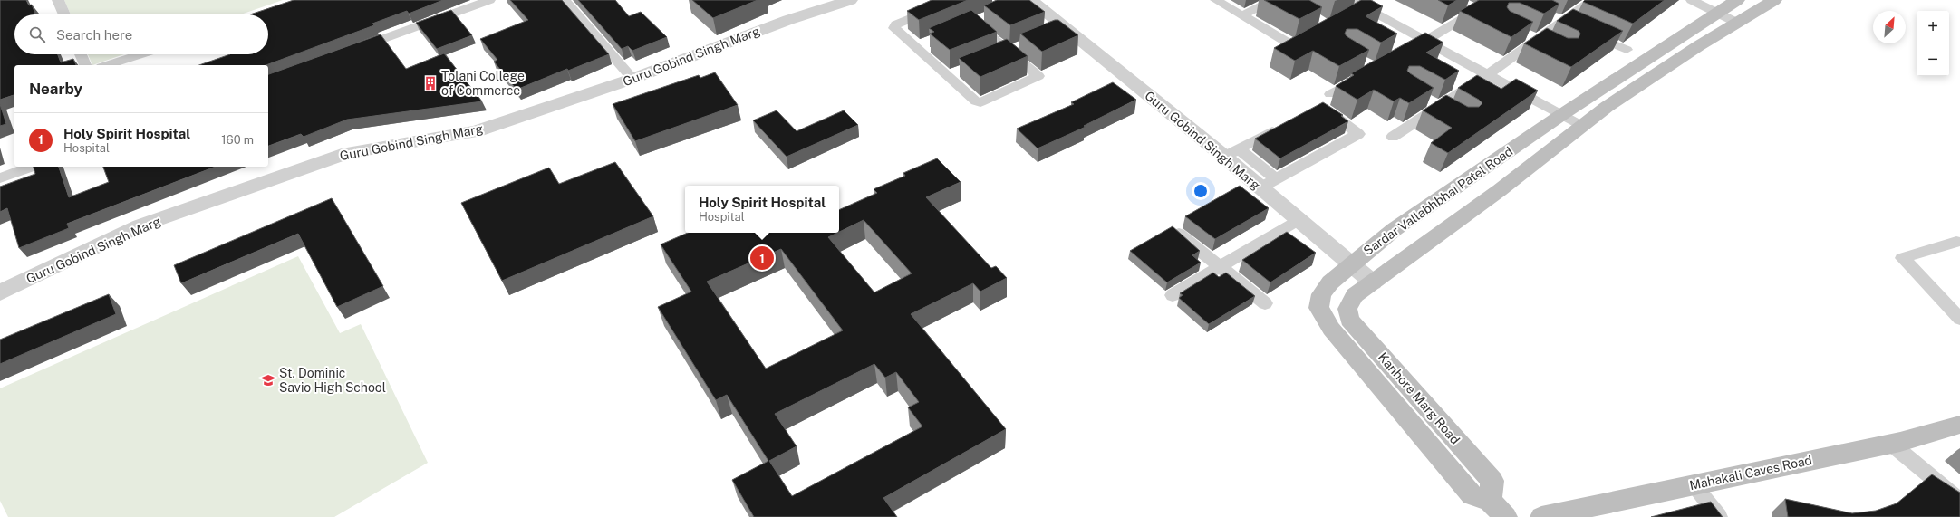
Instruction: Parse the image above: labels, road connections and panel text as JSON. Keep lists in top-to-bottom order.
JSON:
{
  "streets": {
    "main road": ["Sardar Vallabhbhai Patel Road", "Kanhore Marg Road", "Mahakali Caves Road"],
    "street": ["Guru Gobind Singh Marg"]
  },
  "crossings": [
    ["Guru Gobind Singh Marg", "Sardar Vallabhbhai Patel Road"],
    ["Guru Gobind Singh Marg", "Kanhore Marg Road"],
    ["Sardar Vallabhbhai Patel Road", "Kanhore Marg Road"]
  ],
  "places": {
    "building": ["Tolani College of Commerce"],
    "school or university": ["St. Dominic Savio High School"]
  },
  "north": "top right",
  "page": {
    "map_buttons": ["+", "−"],
    "search": "Search here",
    "heading": "Nearby",
    "list": [
      {
        "mark": "1",
        "name": "Holy Spirit Hospital",
        "note": "Hospital",
        "value": "160 m"
      }
    ],
    "popup": ["Holy Spirit Hospital", "Hospital"],
    "pins": "1"
  }
}
